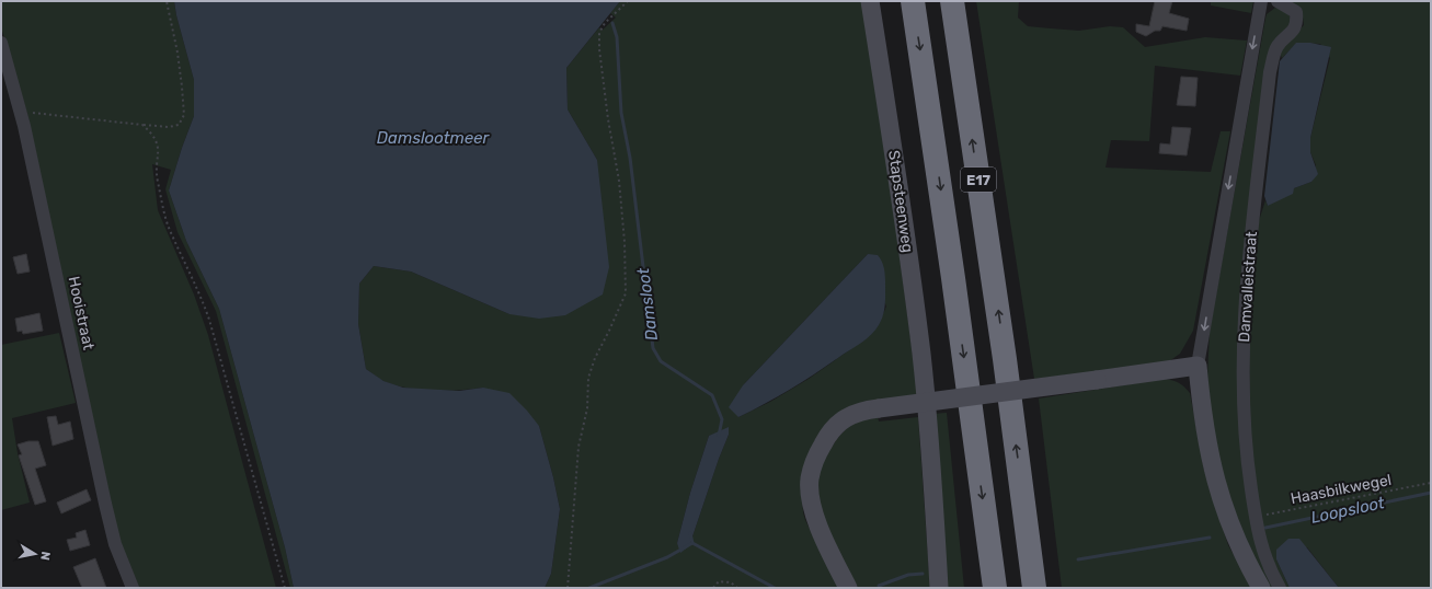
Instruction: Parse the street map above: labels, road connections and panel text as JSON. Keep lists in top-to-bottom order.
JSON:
{
  "streets": {
    "highway": ["E17"],
    "street": ["Stapsteenweg", "Damvalleistraat", "Hooistraat"],
    "path": ["Haasbilkwegel"]
  },
  "crossings": [
    ["Damvalleistraat", "Haasbilkwegel"]
  ],
  "water": ["Damslootmeer", "Damsloot", "Loopsloot"],
  "north": "right"
}
